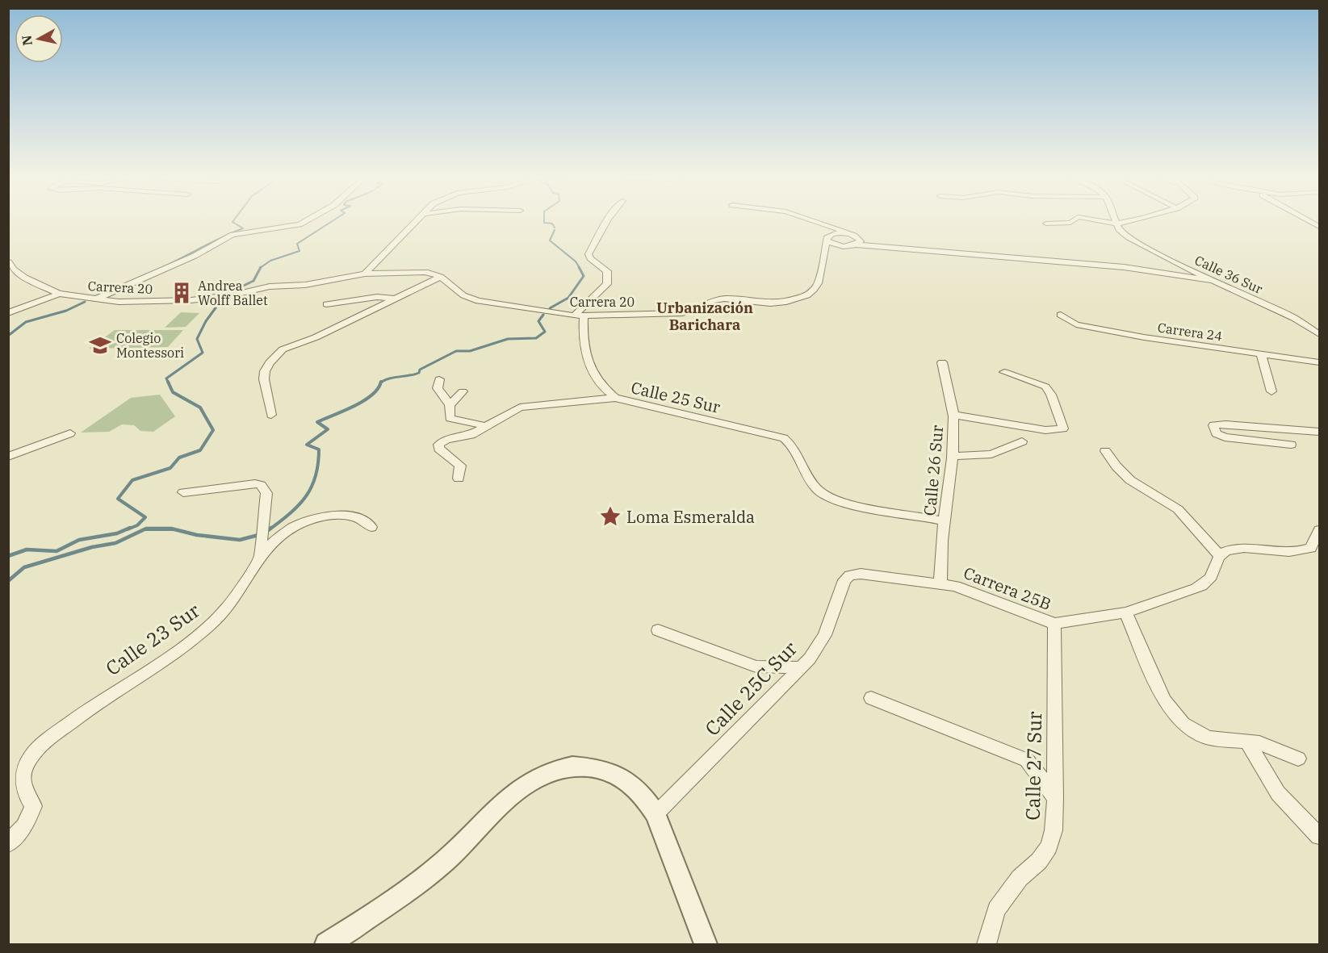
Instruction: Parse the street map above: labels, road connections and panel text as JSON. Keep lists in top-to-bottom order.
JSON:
{
  "streets": {
    "street": [
      "Calle 36 Sur",
      "Carrera 20",
      "Carrera 24",
      "Calle 25 Sur",
      "Calle 26 Sur",
      "Carrera 25B",
      "Calle 23 Sur",
      "Calle 25C Sur",
      "Calle 27 Sur"
    ]
  },
  "crossings": [
    ["Carrera 20", "Calle 25 Sur"],
    ["Calle 25 Sur", "Calle 26 Sur"],
    ["Calle 26 Sur", "Carrera 25B"],
    ["Carrera 25B", "Calle 25C Sur"],
    ["Carrera 25B", "Calle 27 Sur"]
  ],
  "districts": ["Urbanización Barichara"],
  "places": {
    "building": ["Andrea Wolff Ballet"],
    "school or university": ["Colegio Montessori"],
    "place": ["Loma Esmeralda"]
  },
  "north": "left"
}
